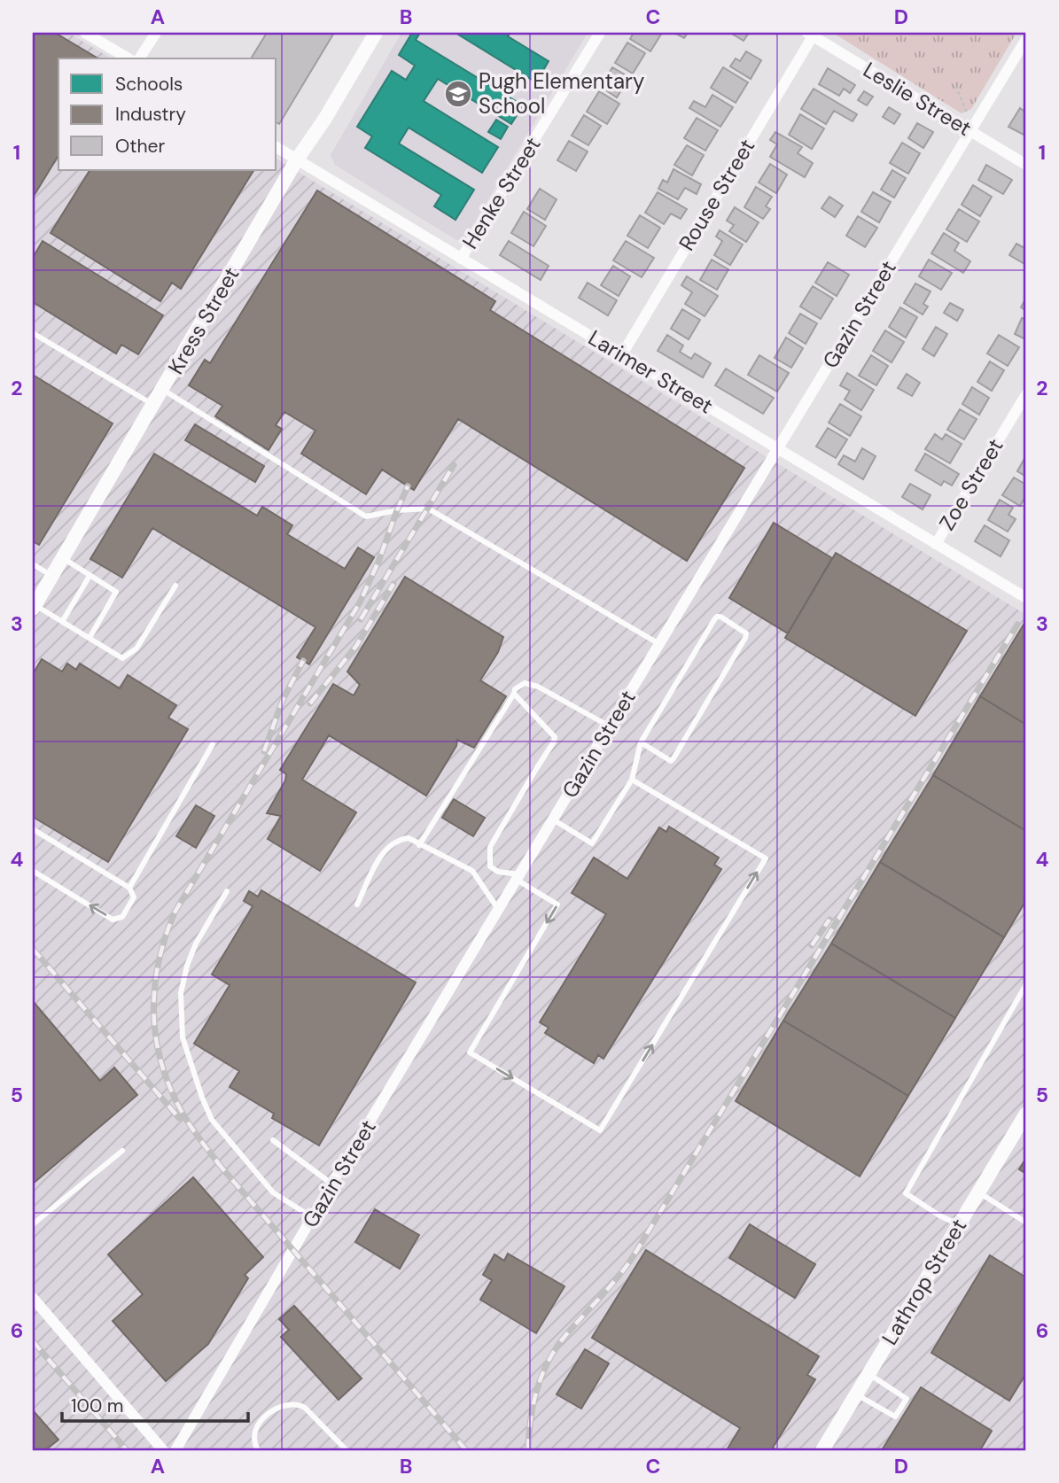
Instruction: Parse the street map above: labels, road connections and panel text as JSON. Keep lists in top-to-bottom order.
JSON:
{
  "streets": {
    "street": [
      "Leslie Street",
      "Henke Street",
      "Rouse Street",
      "Gazin Street",
      "Kress Street",
      "Larimer Street",
      "Zoe Street",
      "Lathrop Street"
    ]
  },
  "crossings": [
    ["Leslie Street", "Rouse Street"],
    ["Leslie Street", "Gazin Street"],
    ["Henke Street", "Larimer Street"],
    ["Rouse Street", "Larimer Street"],
    ["Gazin Street", "Larimer Street"],
    ["Kress Street", "Larimer Street"],
    ["Larimer Street", "Zoe Street"]
  ],
  "places": {
    "school or university": ["Pugh Elementary School"]
  },
  "legend": ["Schools", "Industry", "Other"],
  "scale_bar": "100 m",
  "grid": {
    "columns": [
      "A",
      "B",
      "C",
      "D"
    ],
    "rows": [
      "1",
      "2",
      "3",
      "4",
      "5",
      "6"
    ]
  }
}
